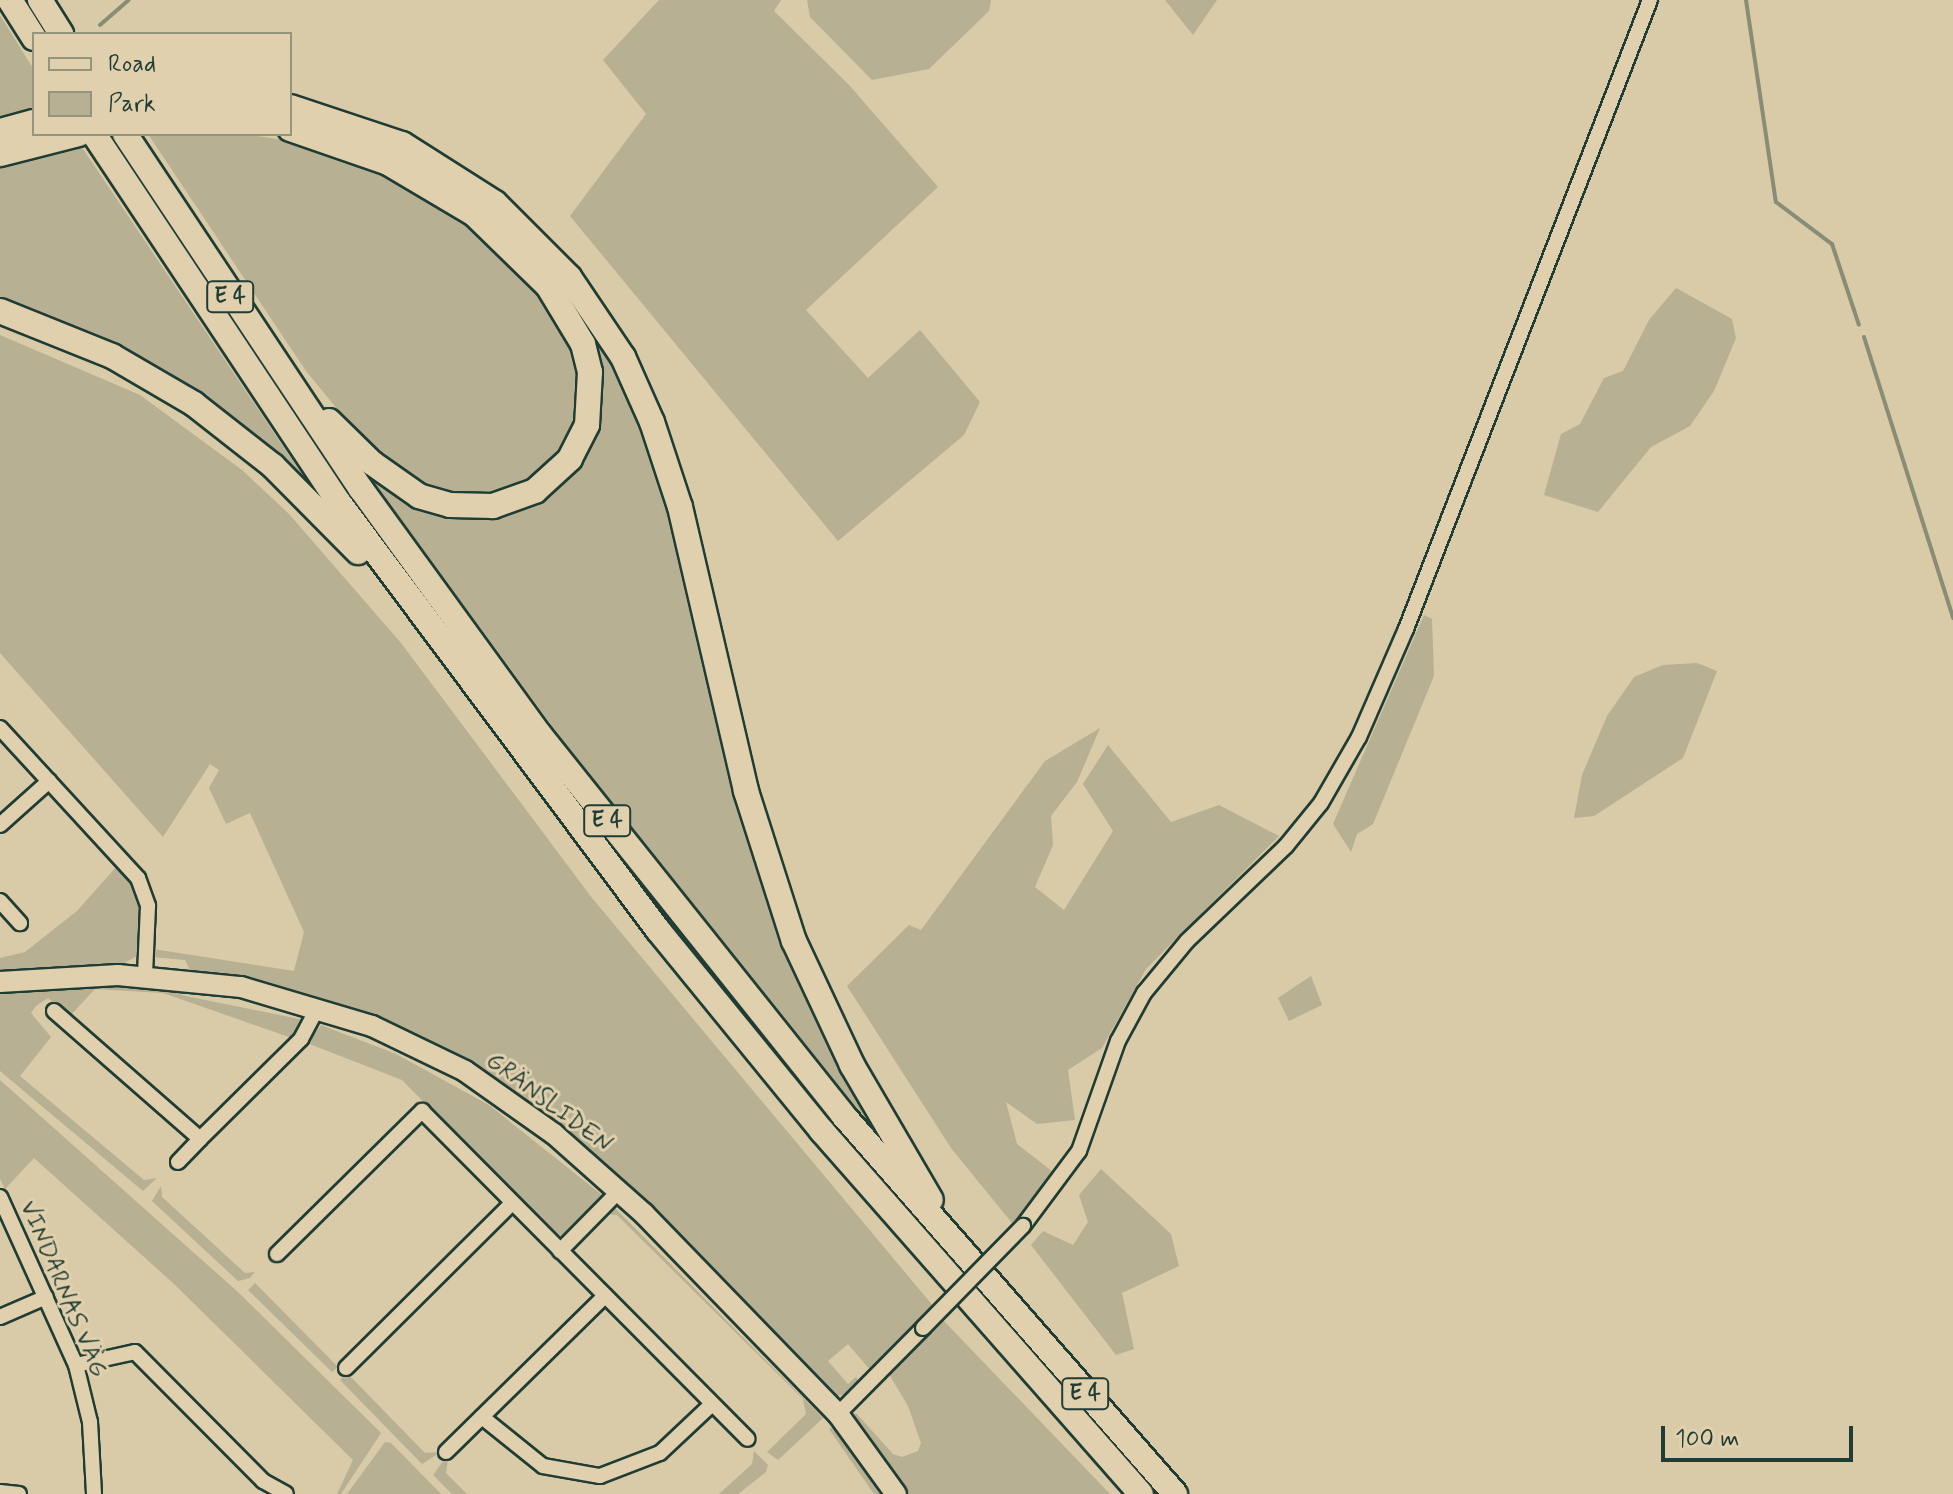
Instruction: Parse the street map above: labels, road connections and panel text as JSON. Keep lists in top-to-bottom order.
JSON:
{
  "streets": {
    "highway": ["E 4"],
    "street": ["GRÄNSLIDEN", "VINDARNAS VÄG"]
  },
  "legend": ["Road", "Park"],
  "scale_bar": "100 m"
}
